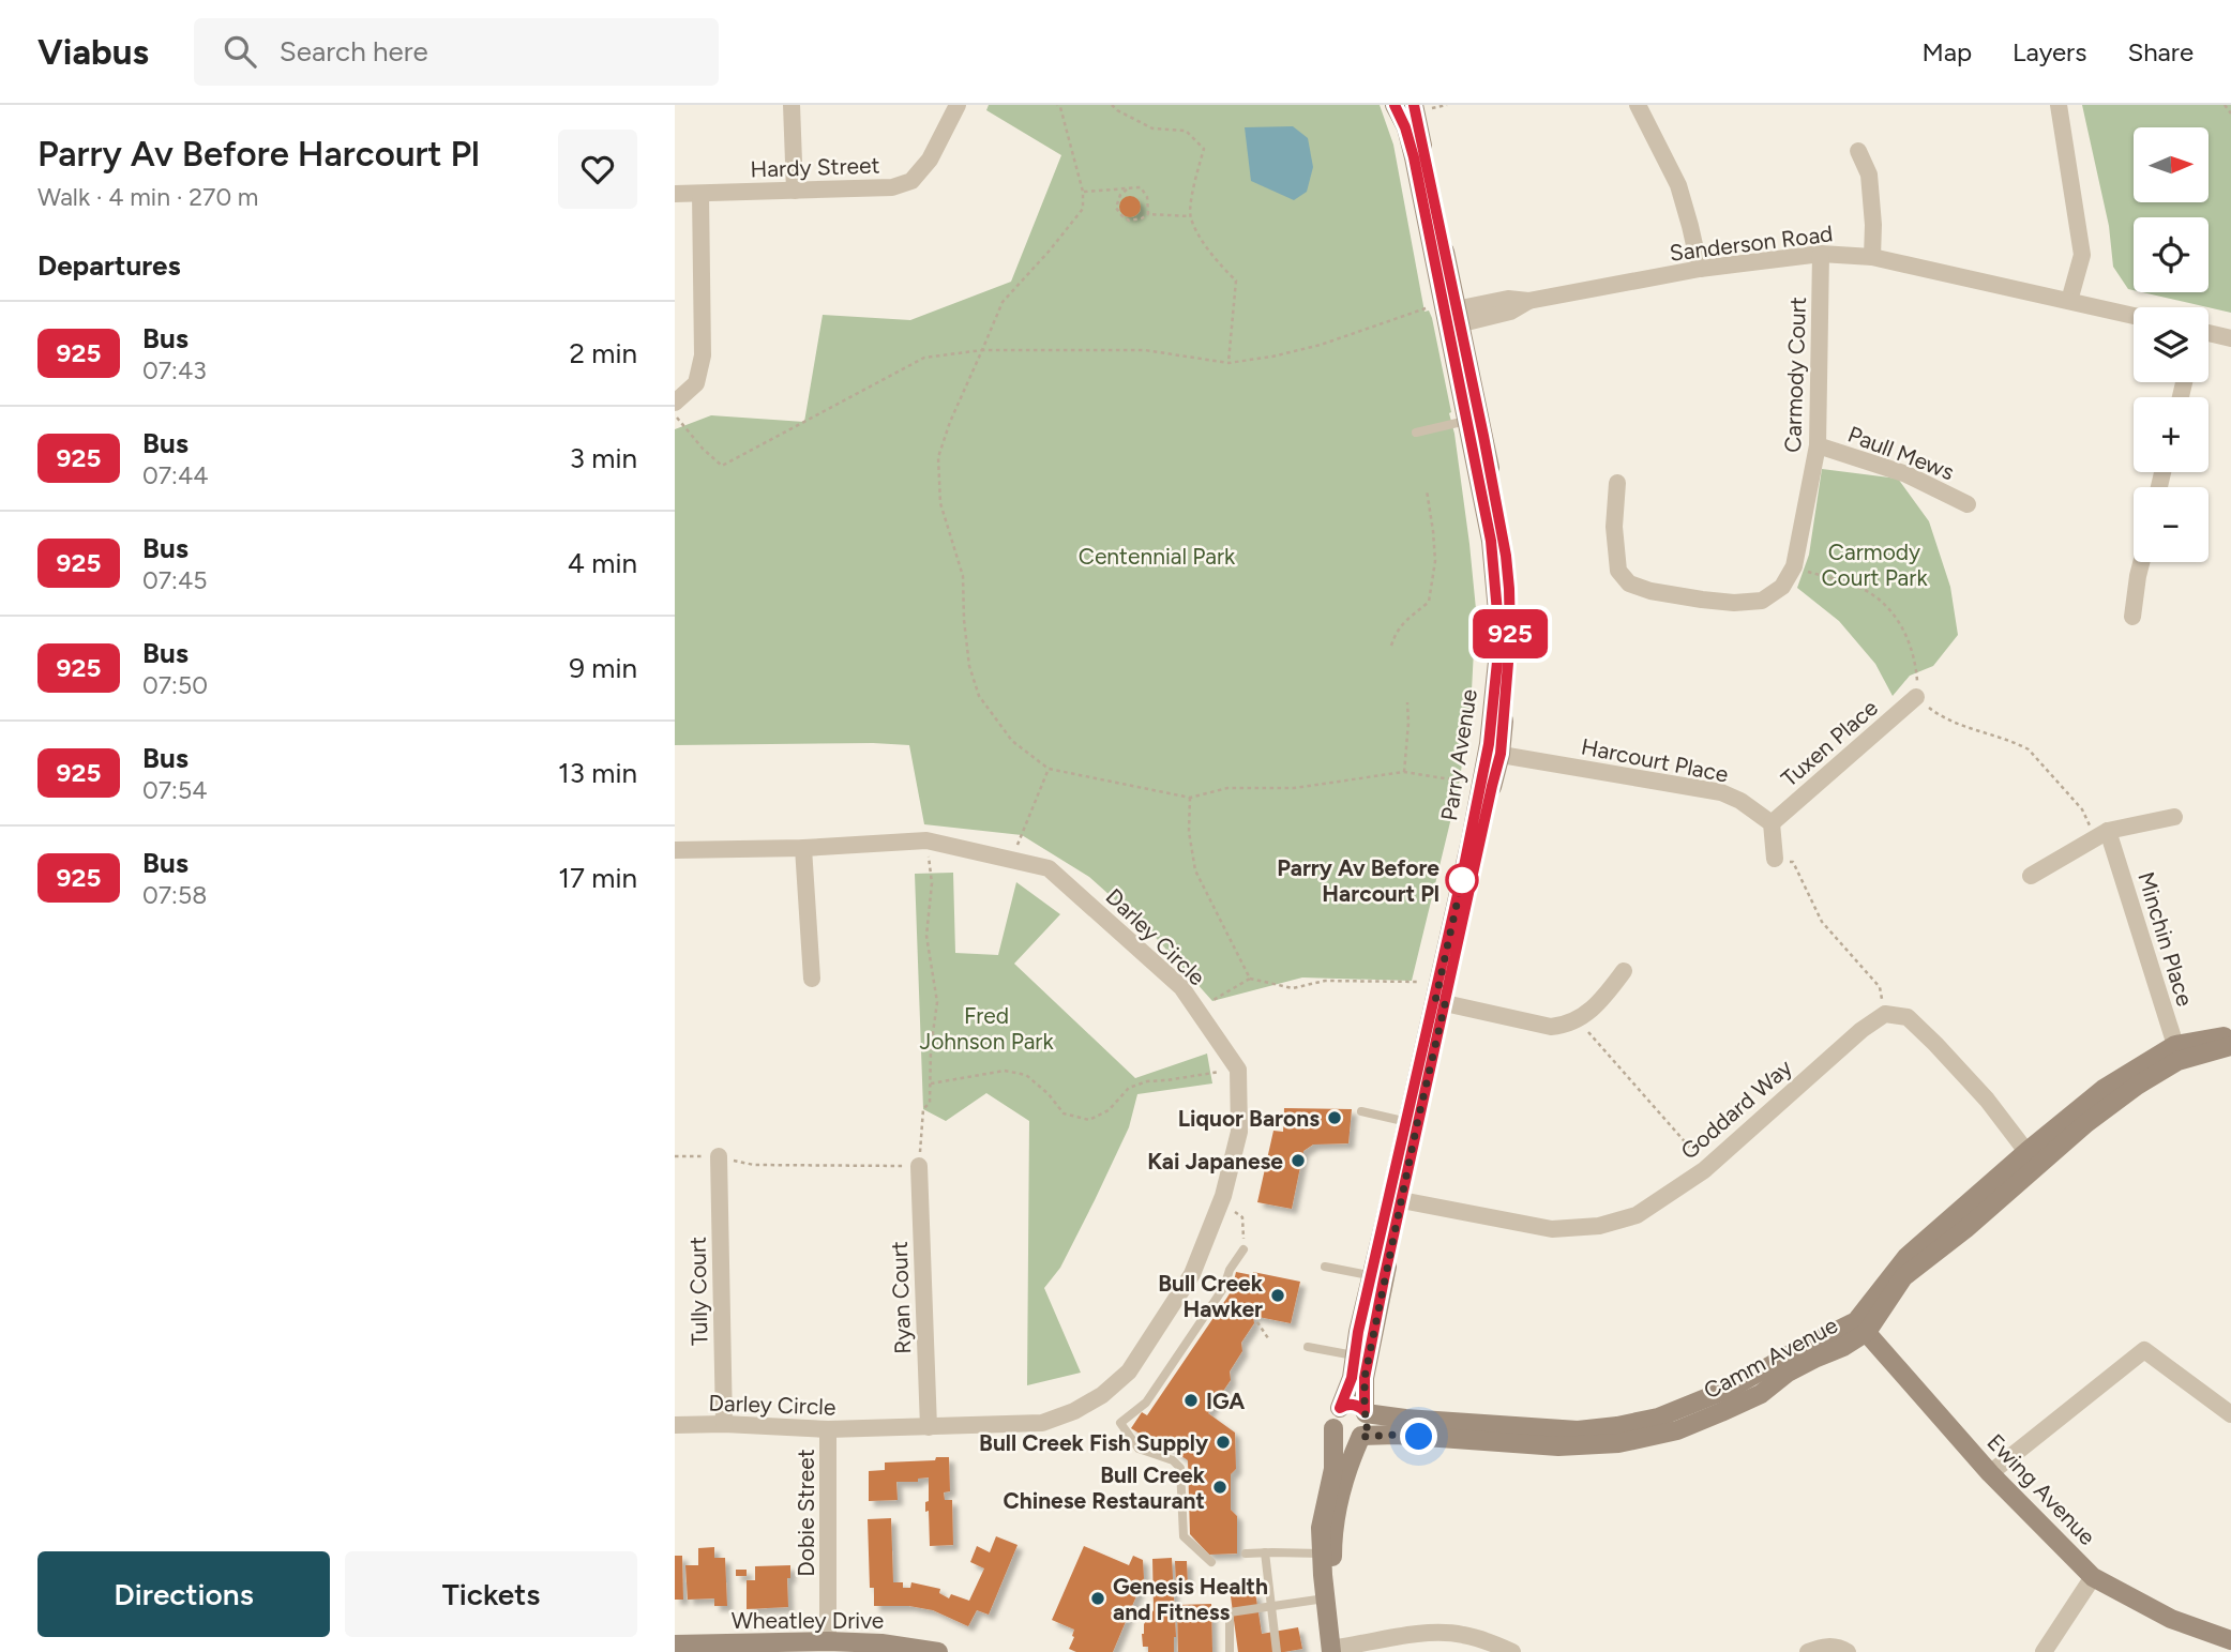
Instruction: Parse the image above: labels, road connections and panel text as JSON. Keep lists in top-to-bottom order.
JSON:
{
  "streets": {
    "main road": [
      "Parry Avenue",
      "Camm Avenue",
      "Ewing Avenue",
      "Wheatley Drive"
    ],
    "street": [
      "Hardy Street",
      "Sanderson Road",
      "Carmody Court",
      "Paull Mews",
      "Tuxen Place",
      "Harcourt Place",
      "Darley Circle",
      "Minchin Place",
      "Goddard Way",
      "Tully Court",
      "Ryan Court",
      "Dobie Street"
    ]
  },
  "crossings": [
    ["Sanderson Road", "Carmody Court"],
    ["Sanderson Road", "Parry Avenue"],
    ["Carmody Court", "Paull Mews"],
    ["Tuxen Place", "Harcourt Place"],
    ["Parry Avenue", "Harcourt Place"],
    ["Parry Avenue", "Goddard Way"],
    ["Parry Avenue", "Camm Avenue"],
    ["Darley Circle", "Tully Court"],
    ["Darley Circle", "Ryan Court"],
    ["Darley Circle", "Dobie Street"],
    ["Minchin Place", "Camm Avenue"],
    ["Camm Avenue", "Ewing Avenue"],
    ["Dobie Street", "Wheatley Drive"]
  ],
  "parks": ["Carmody Court Park", "Centennial Park", "Fred Johnson Park"],
  "places": [
    "Parry Av Before Harcourt Pl",
    "Liquor Barons",
    "Kai Japanese",
    "Bull Creek Hawker",
    "IGA",
    "Bull Creek Fish Supply",
    "Bull Creek Chinese Restaurant",
    "Genesis Health and Fitness"
  ],
  "lines": ["bus line 925"],
  "north": "right",
  "page": {
    "header": "Viabus",
    "search": "Search here",
    "nav": ["Map", "Layers", "Share"],
    "heading": [
      ["Parry Av Before Harcourt Pl", "Walk · 4 min · 270 m"],
      "Departures"
    ],
    "on_map": "925",
    "map_buttons": ["+", "−"],
    "list": [
      {
        "mark": "925",
        "name": "Bus",
        "note": "07:43",
        "value": "2 min"
      },
      {
        "mark": "925",
        "name": "Bus",
        "note": "07:44",
        "value": "3 min"
      },
      {
        "mark": "925",
        "name": "Bus",
        "note": "07:45",
        "value": "4 min"
      },
      {
        "mark": "925",
        "name": "Bus",
        "note": "07:50",
        "value": "9 min"
      },
      {
        "mark": "925",
        "name": "Bus",
        "note": "07:54",
        "value": "13 min"
      },
      {
        "mark": "925",
        "name": "Bus",
        "note": "07:58",
        "value": "17 min"
      }
    ],
    "buttons": ["Directions", "Tickets"]
  }
}
